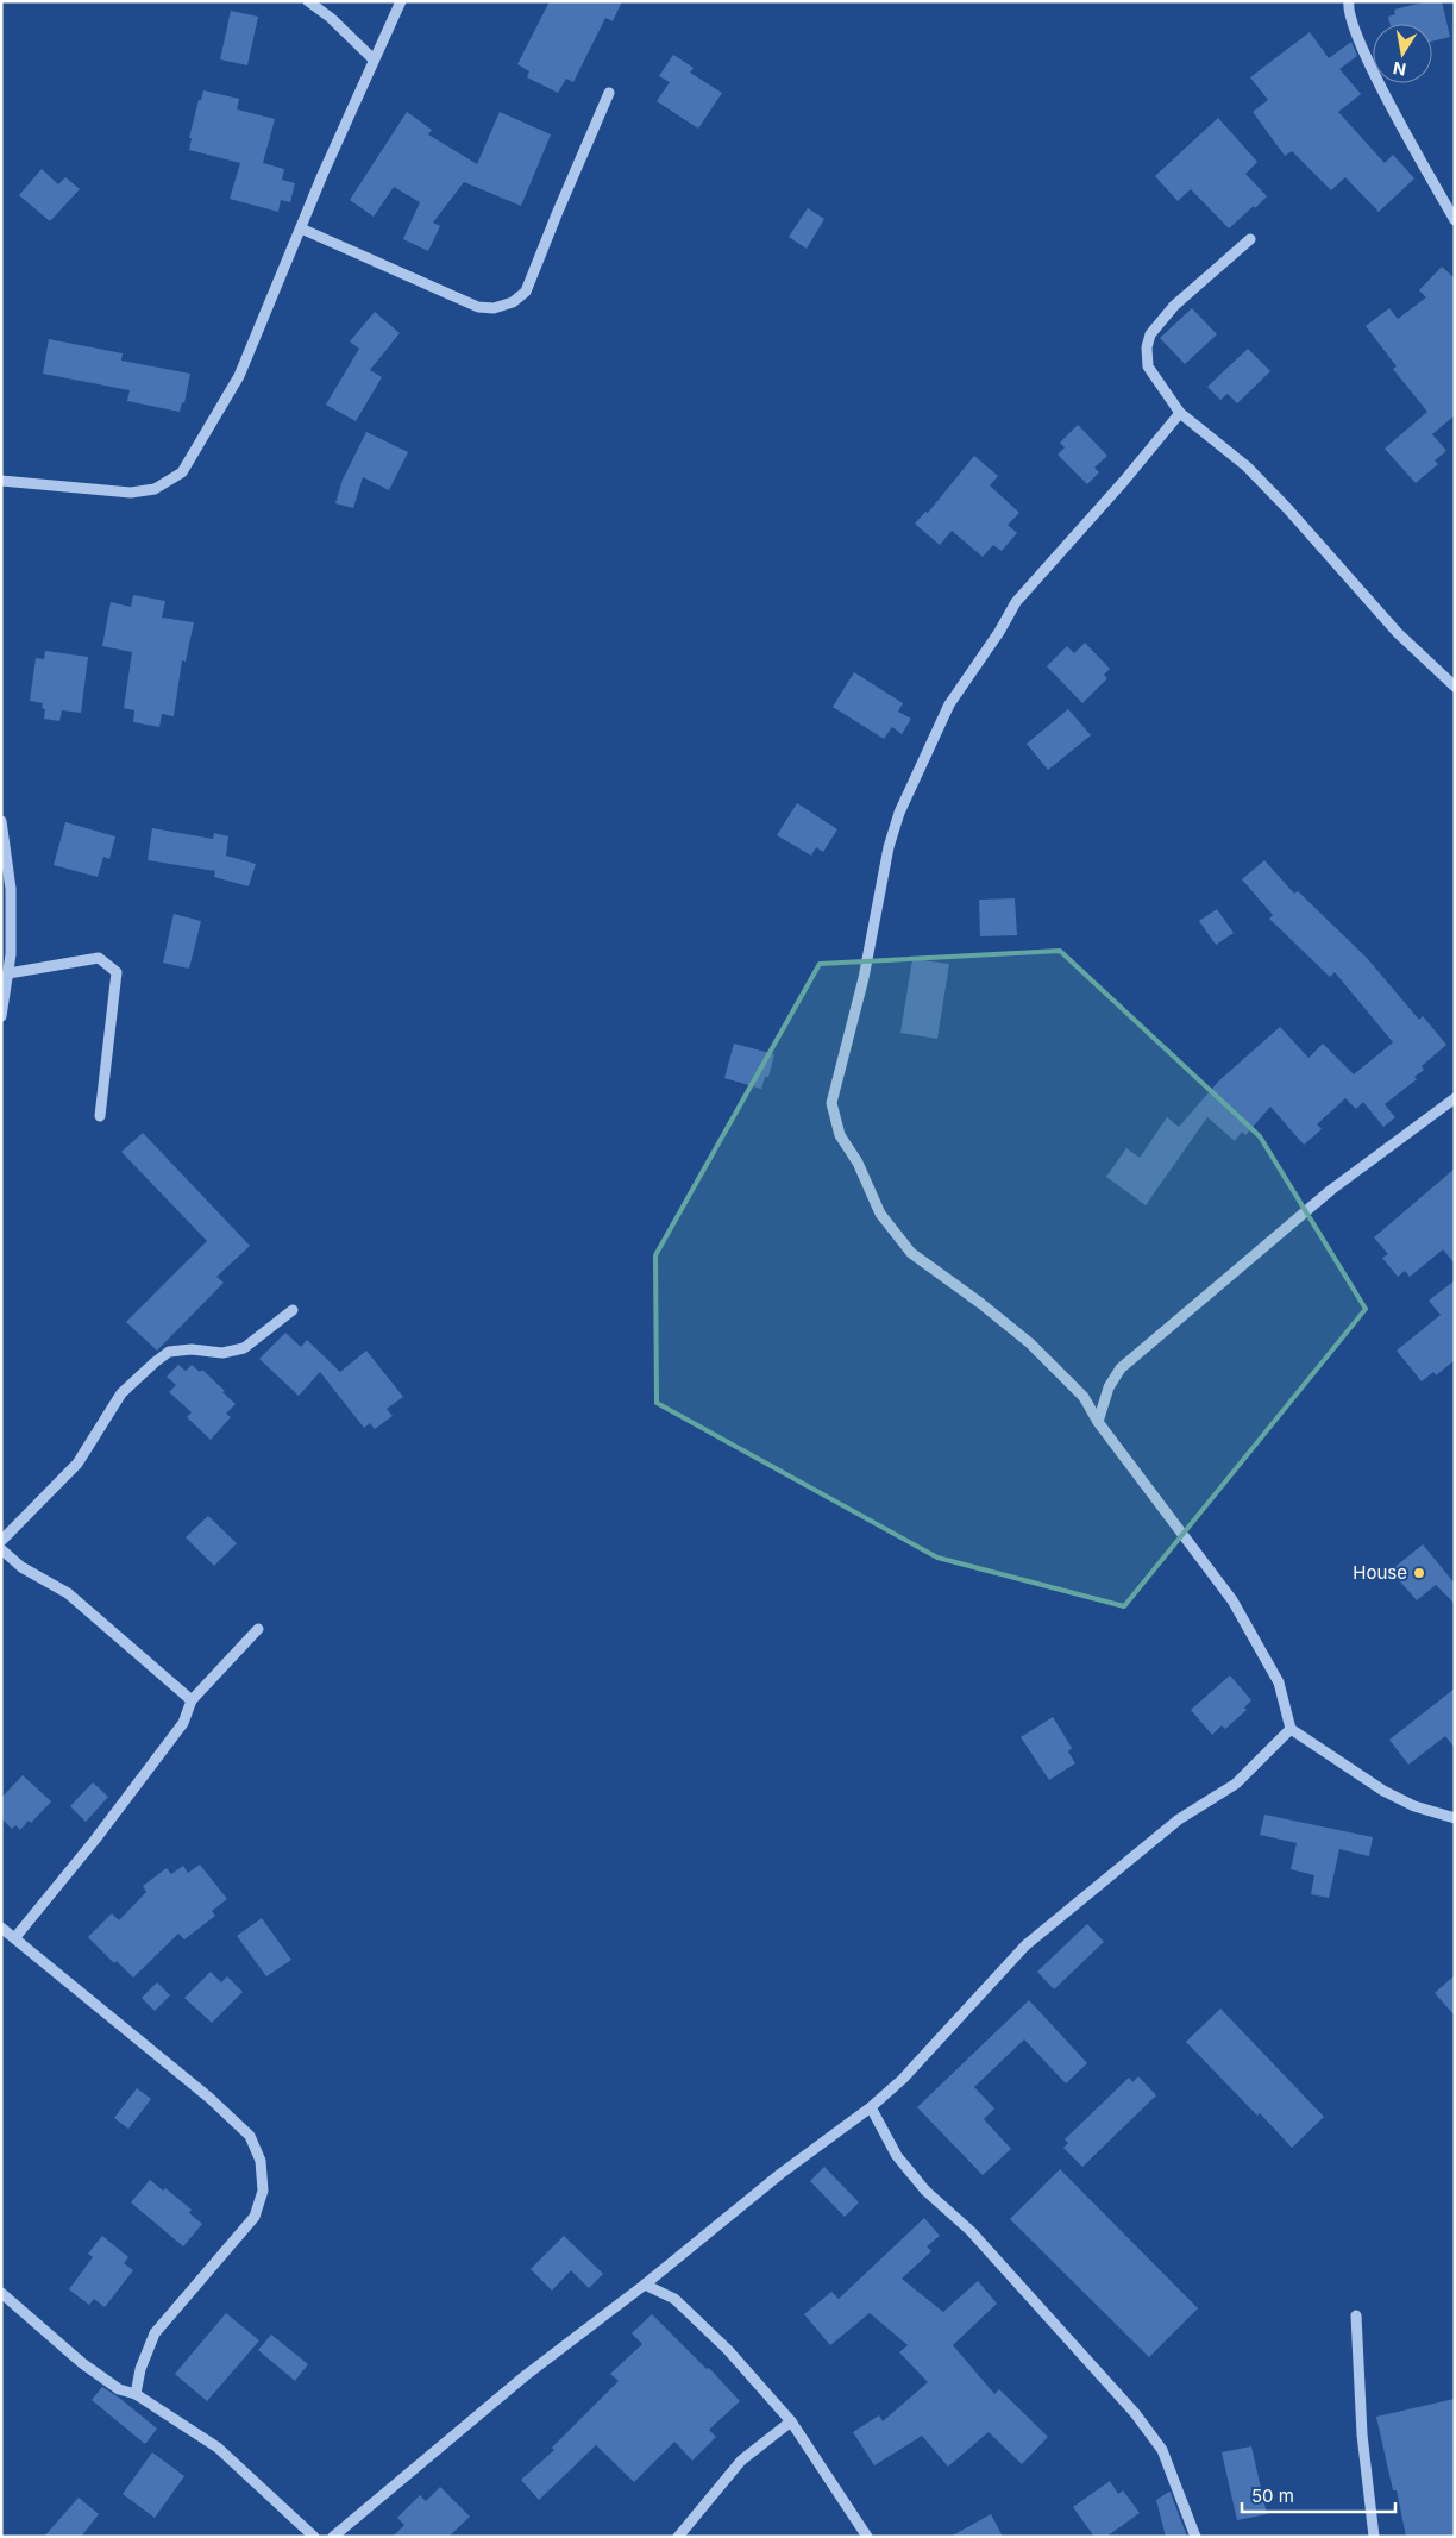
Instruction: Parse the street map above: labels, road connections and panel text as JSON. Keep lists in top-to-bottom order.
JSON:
{
  "places": ["House"],
  "scale_bar": "50 m",
  "north": "bottom"
}
